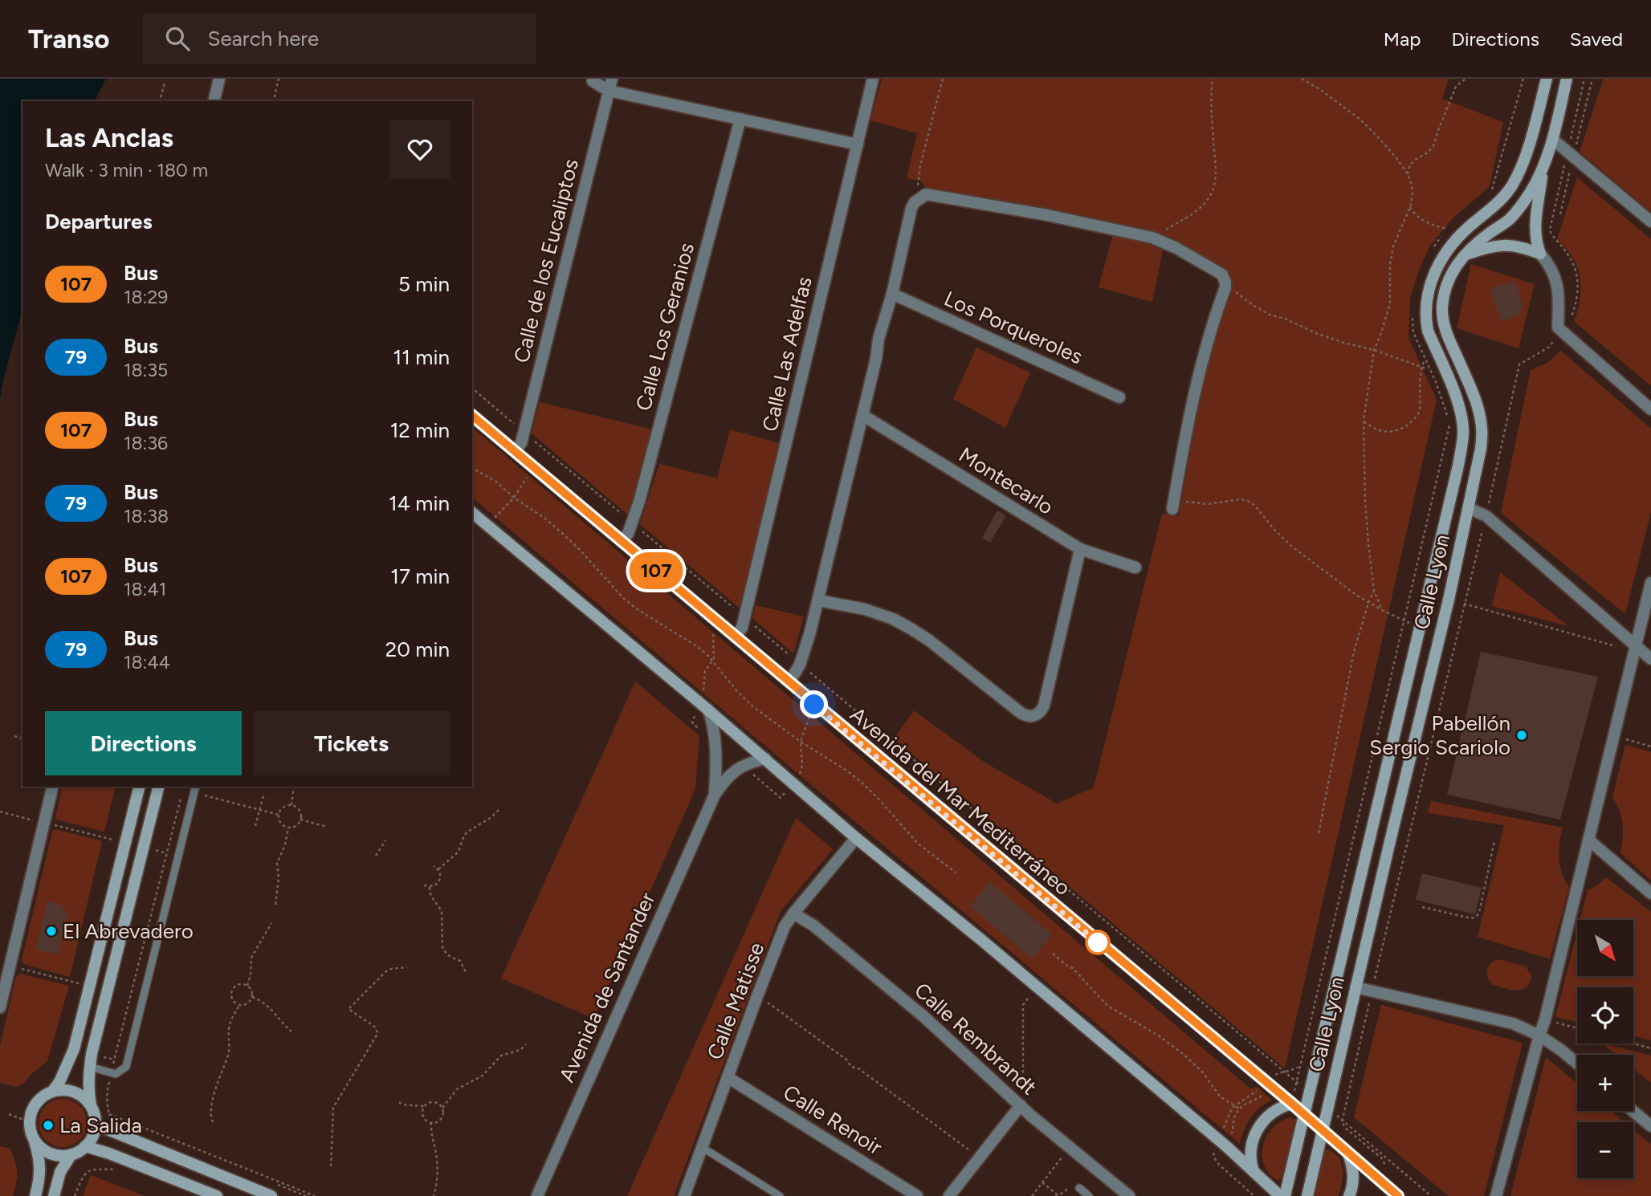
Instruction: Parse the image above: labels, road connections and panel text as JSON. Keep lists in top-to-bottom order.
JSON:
{
  "streets": {
    "street": [
      "Calle de los Eucaliptos",
      "Calle Los Geranios",
      "Los Porqueroles",
      "Calle Las Adelfas",
      "Montecarlo",
      "Calle Lyon",
      "Avenida del Mar Mediterráneo",
      "Avenida de Santander",
      "Calle Matisse",
      "Calle Rembrandt",
      "Calle Renoir"
    ]
  },
  "crossings": [
    ["Calle de los Eucaliptos", "Avenida del Mar Mediterráneo"],
    ["Calle Los Geranios", "Avenida del Mar Mediterráneo"],
    ["Calle Las Adelfas", "Avenida del Mar Mediterráneo"],
    ["Calle Lyon", "Avenida del Mar Mediterráneo"],
    ["Calle Matisse", "Calle Rembrandt"],
    ["Calle Matisse", "Calle Renoir"]
  ],
  "places": ["Pabellón Sergio Scariolo", "El Abrevadero", "La Salida"],
  "lines": ["bus line 107"],
  "north": "bottom right",
  "page": {
    "header": "Transo",
    "search": "Search here",
    "nav": ["Map", "Directions", "Saved"],
    "on_map": "107",
    "heading": [
      ["Las Anclas", "Walk · 3 min · 180 m"],
      "Departures"
    ],
    "list": [
      {
        "mark": "107",
        "name": "Bus",
        "note": "18:29",
        "value": "5 min"
      },
      {
        "mark": "79",
        "name": "Bus",
        "note": "18:35",
        "value": "11 min"
      },
      {
        "mark": "107",
        "name": "Bus",
        "note": "18:36",
        "value": "12 min"
      },
      {
        "mark": "79",
        "name": "Bus",
        "note": "18:38",
        "value": "14 min"
      },
      {
        "mark": "107",
        "name": "Bus",
        "note": "18:41",
        "value": "17 min"
      },
      {
        "mark": "79",
        "name": "Bus",
        "note": "18:44",
        "value": "20 min"
      }
    ],
    "buttons": ["Directions", "Tickets"],
    "map_buttons": ["+", "−"]
  }
}
